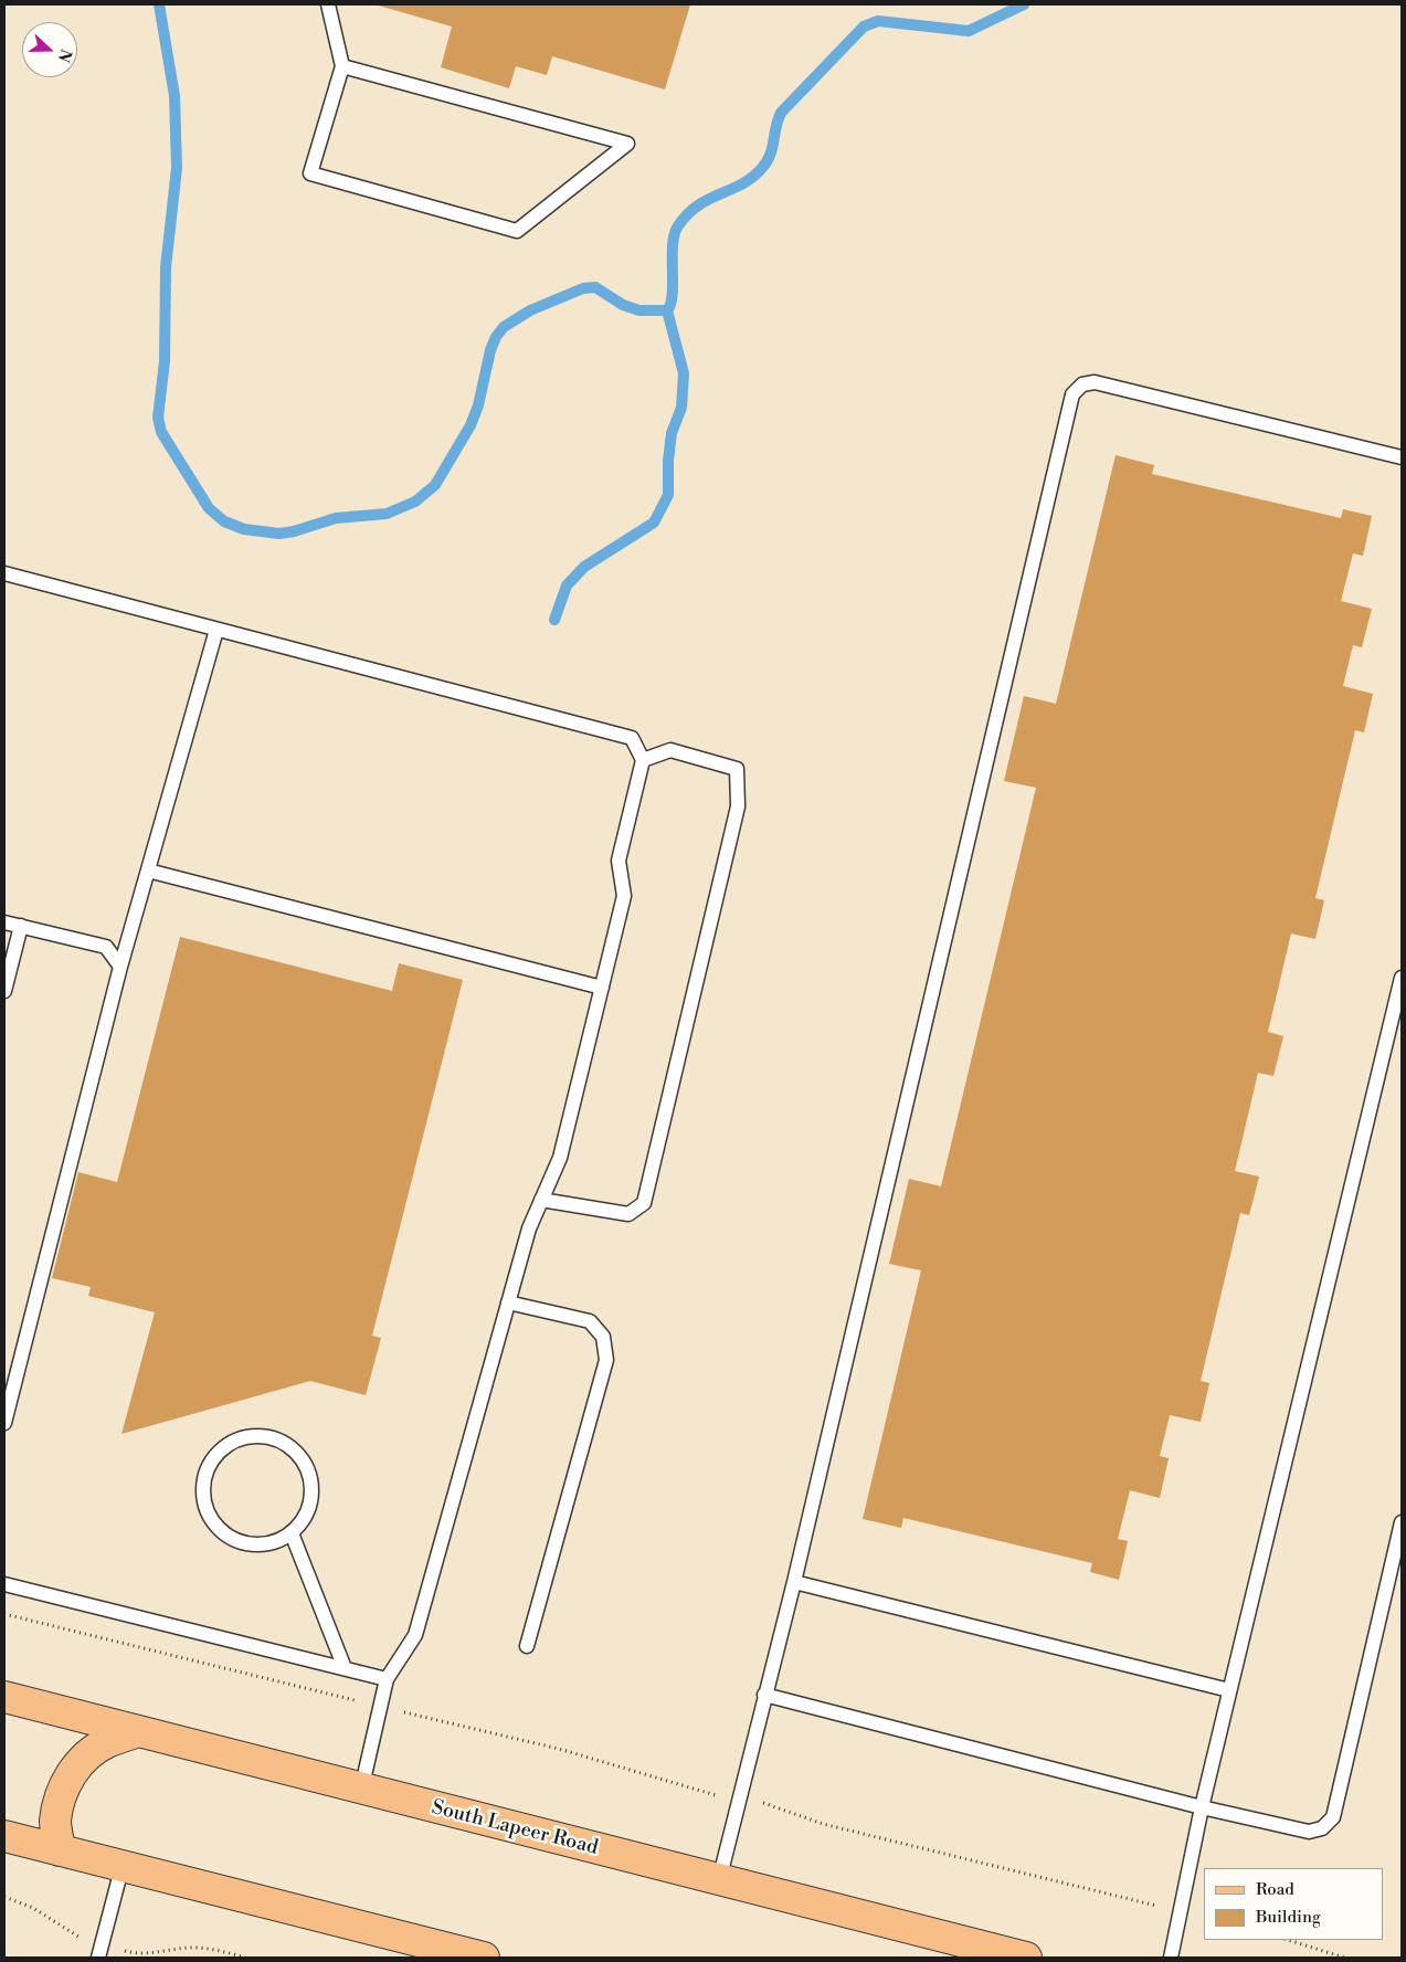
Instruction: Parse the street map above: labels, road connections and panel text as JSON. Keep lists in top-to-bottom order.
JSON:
{
  "streets": {
    "main road": ["South Lapeer Road"]
  },
  "legend": ["Road", "Building"],
  "north": "right"
}
